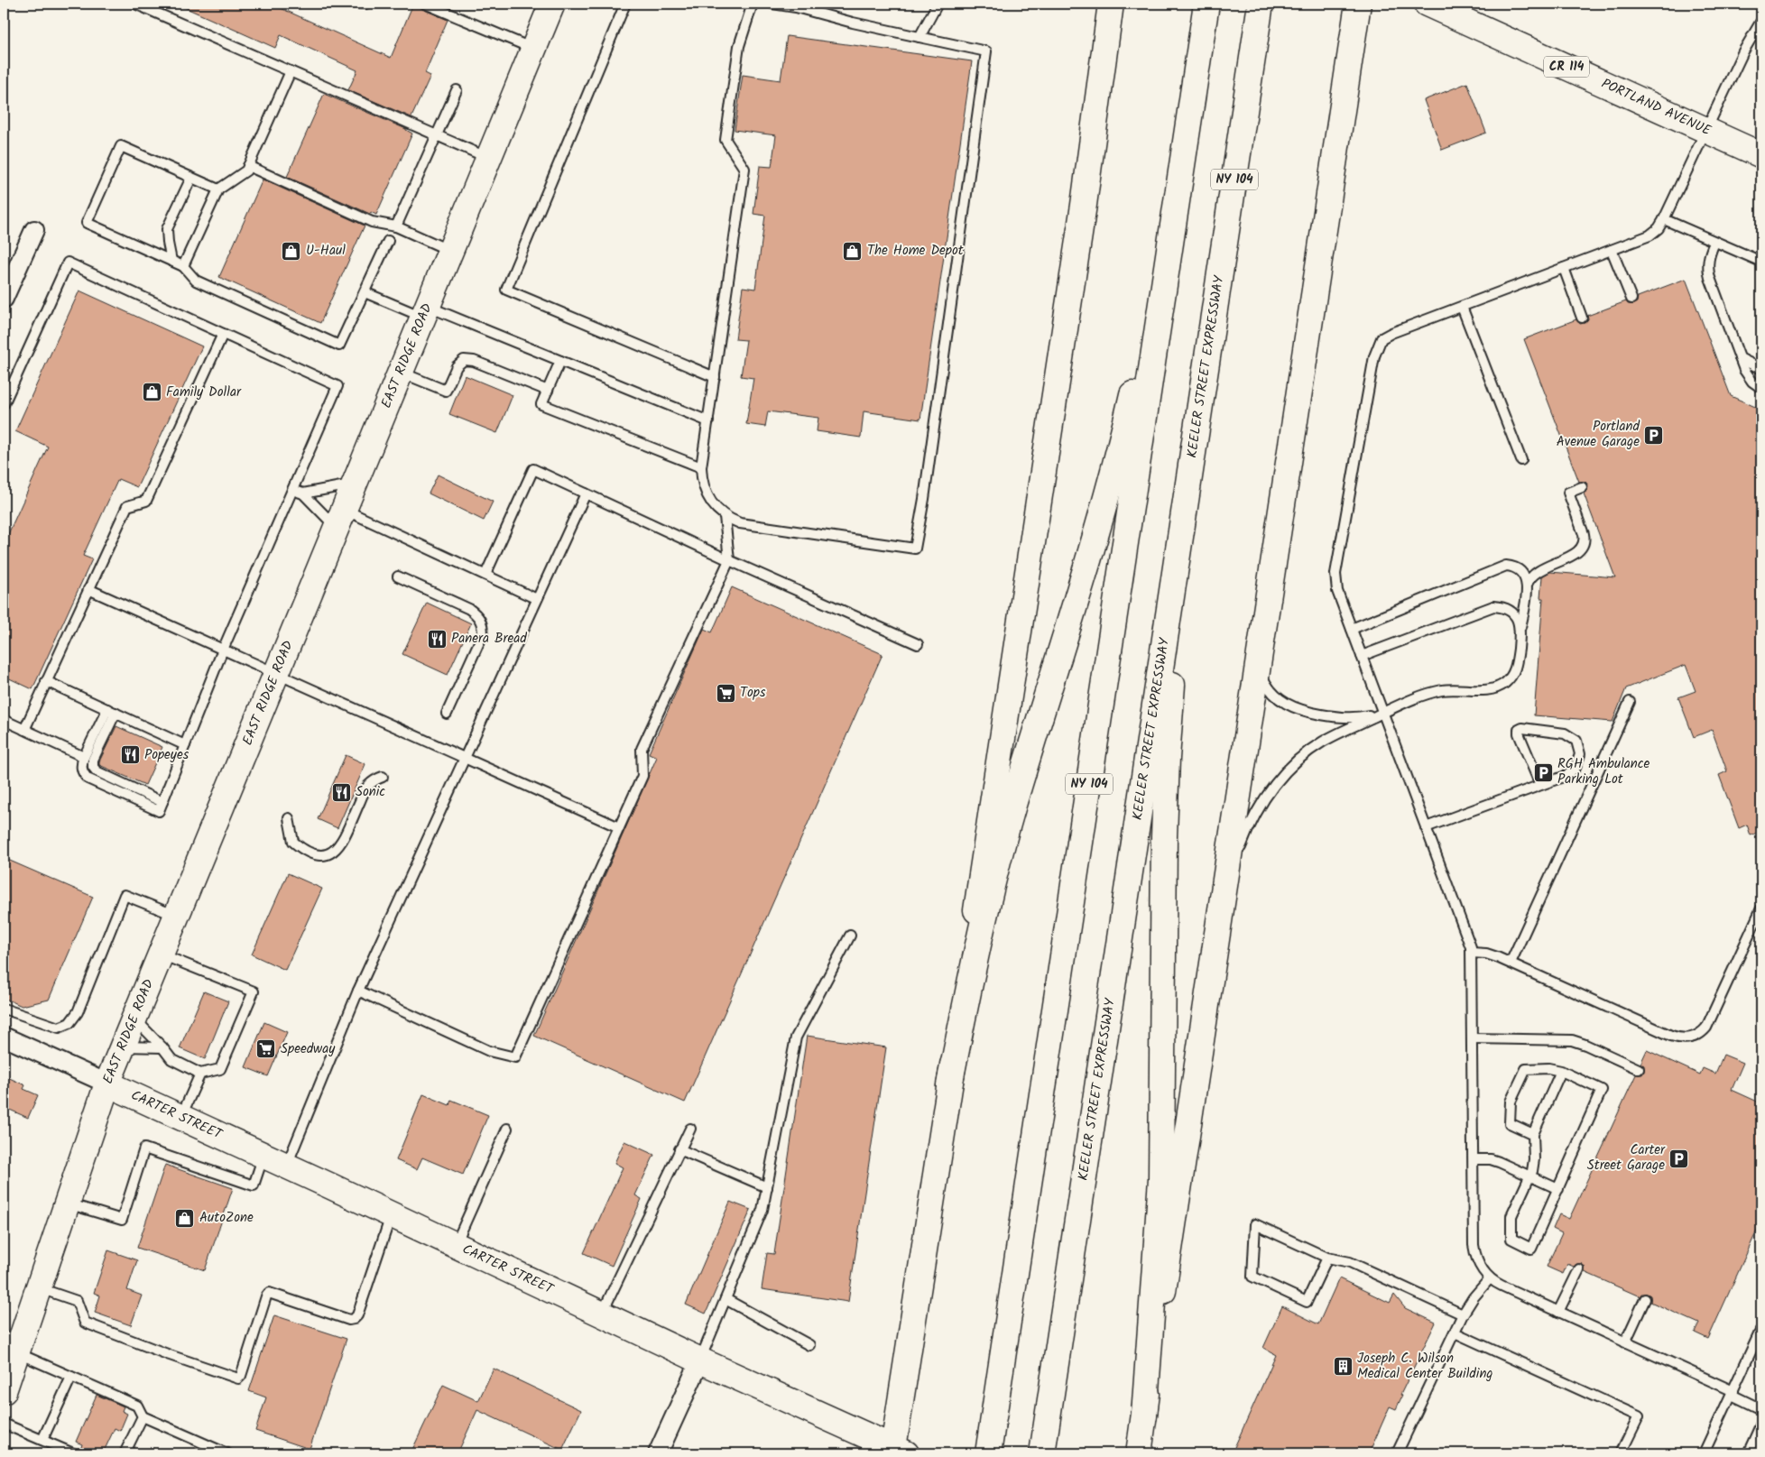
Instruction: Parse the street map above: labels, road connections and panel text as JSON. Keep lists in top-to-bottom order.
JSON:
{
  "streets": {
    "main road": [
      "CR 114",
      "PORTLAND AVENUE",
      "NY 104",
      "EAST RIDGE ROAD",
      "KEELER STREET EXPRESSWAY",
      "CARTER STREET"
    ]
  },
  "crossings": [
    ["EAST RIDGE ROAD", "CARTER STREET"]
  ],
  "places": {
    "shop": [
      "U-Haul",
      "The Home Depot",
      "Family Dollar",
      "AutoZone"
    ],
    "parking": ["Portland Avenue Garage", "RGH Ambulance Parking Lot", "Carter Street Garage"],
    "restaurant": ["Panera Bread", "Popeyes", "Sonic"],
    "supermarket": ["Tops", "Speedway"],
    "building": ["Joseph C. Wilson Medical Center Building"]
  }
}
